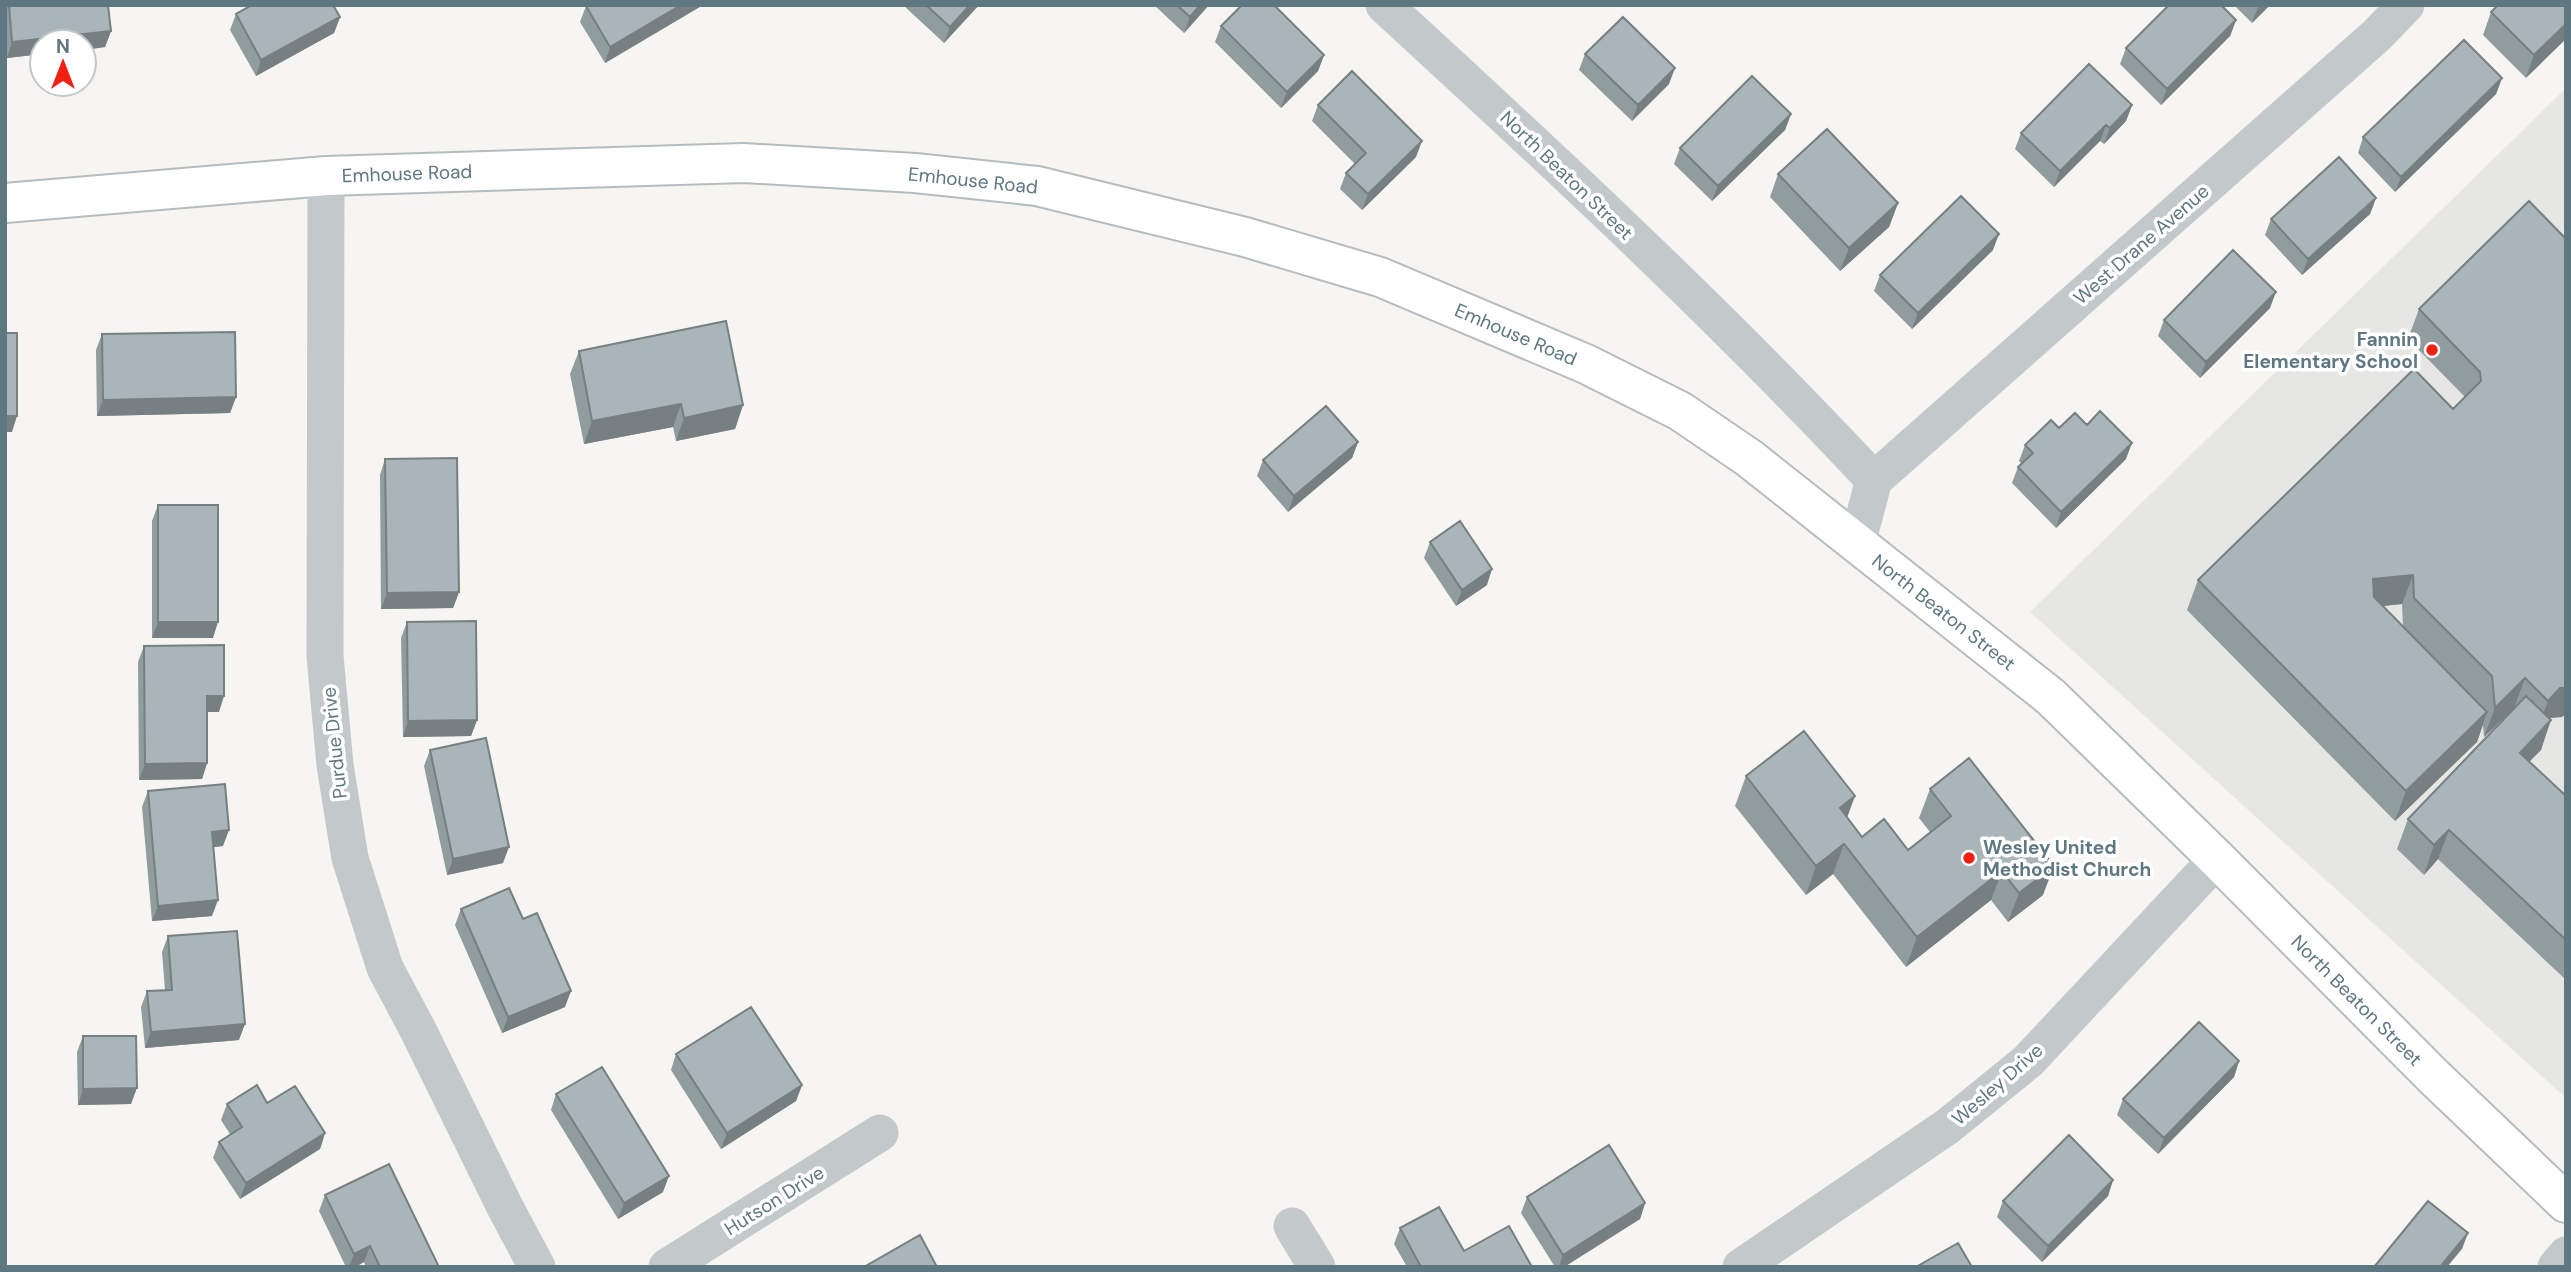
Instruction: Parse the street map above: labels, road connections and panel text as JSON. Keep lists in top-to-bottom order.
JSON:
{
  "streets": {
    "main road": ["Emhouse Road", "North Beaton Street"],
    "street": [
      "West Drane Avenue",
      "Purdue Drive",
      "Wesley Drive",
      "Hutson Drive"
    ]
  },
  "crossings": [
    ["Emhouse Road", "North Beaton Street"],
    ["Emhouse Road", "Purdue Drive"],
    ["North Beaton Street", "West Drane Avenue"],
    ["North Beaton Street", "Wesley Drive"]
  ],
  "places": ["Fannin Elementary School", "Wesley United Methodist Church"],
  "north": "top"
}
